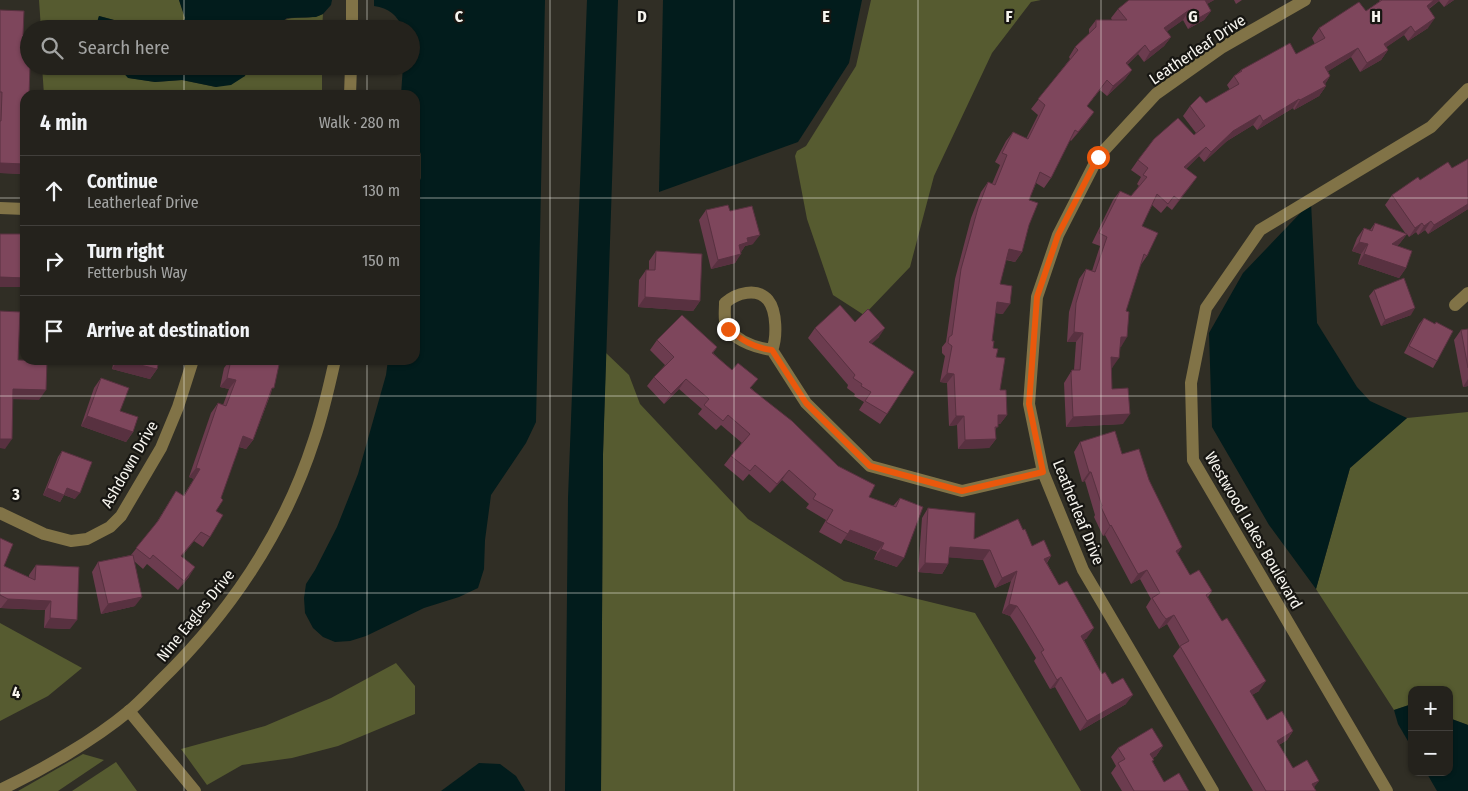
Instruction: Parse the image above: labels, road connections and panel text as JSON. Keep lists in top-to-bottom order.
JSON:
{
  "streets": {
    "street": [
      "Leatherleaf Drive",
      "Ashdown Drive",
      "Westwood Lakes Boulevard",
      "Nine Eagles Drive"
    ]
  },
  "page": {
    "search": "Search here",
    "heading": ["4 min", "Walk · 280 m"],
    "list": [
      ["Continue", "Leatherleaf Drive", "130 m"],
      ["Turn right", "Fetterbush Way", "150 m"],
      "Arrive at destination"
    ],
    "map_buttons": ["+", "−"]
  },
  "grid": {
    "columns": [
      "C",
      "D",
      "E",
      "F",
      "G",
      "H"
    ],
    "rows": ["3", "4"]
  }
}
